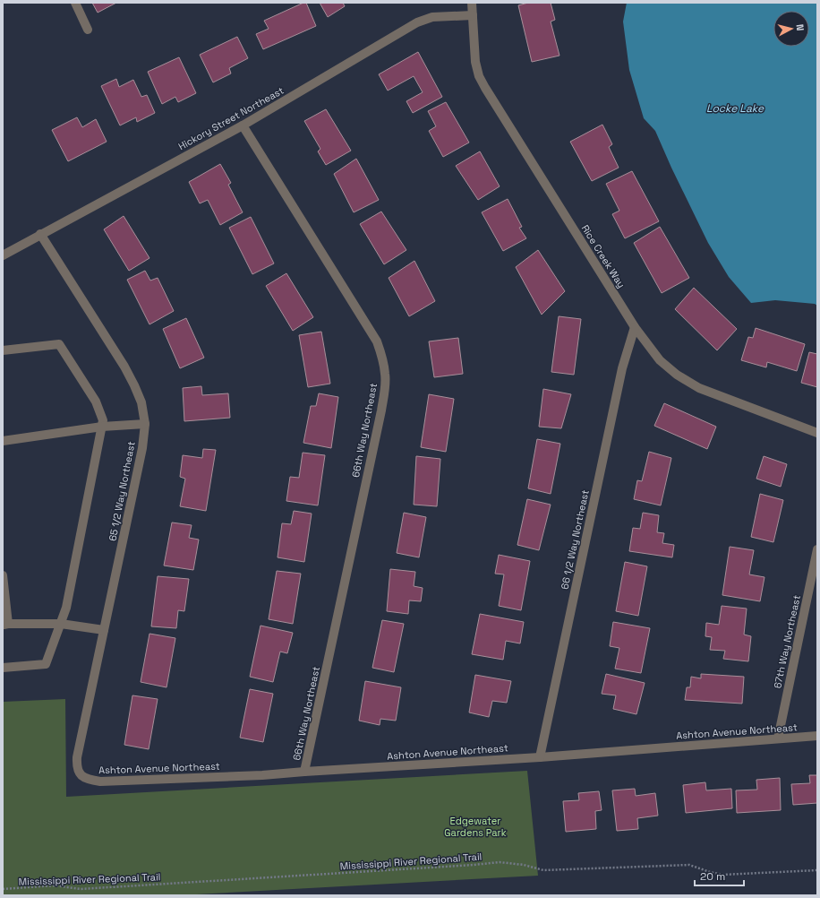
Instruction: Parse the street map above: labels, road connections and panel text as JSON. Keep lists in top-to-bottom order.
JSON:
{
  "streets": {
    "street": [
      "Hickory Street Northeast",
      "Rice Creek Way",
      "66th Way Northeast",
      "65 1/2 Way Northeast",
      "66 1/2 Way Northeast",
      "67th Way Northeast",
      "Ashton Avenue Northeast"
    ],
    "path": ["Mississippi River Regional Trail"]
  },
  "crossings": [
    ["Hickory Street Northeast", "Rice Creek Way"],
    ["Hickory Street Northeast", "66th Way Northeast"],
    ["Hickory Street Northeast", "65 1/2 Way Northeast"],
    ["Rice Creek Way", "66 1/2 Way Northeast"],
    ["66th Way Northeast", "Ashton Avenue Northeast"],
    ["65 1/2 Way Northeast", "Ashton Avenue Northeast"],
    ["66 1/2 Way Northeast", "Ashton Avenue Northeast"],
    ["67th Way Northeast", "Ashton Avenue Northeast"]
  ],
  "water": ["Locke Lake"],
  "parks": ["Edgewater Gardens Park"],
  "scale_bar": "20 m",
  "north": "right"
}
